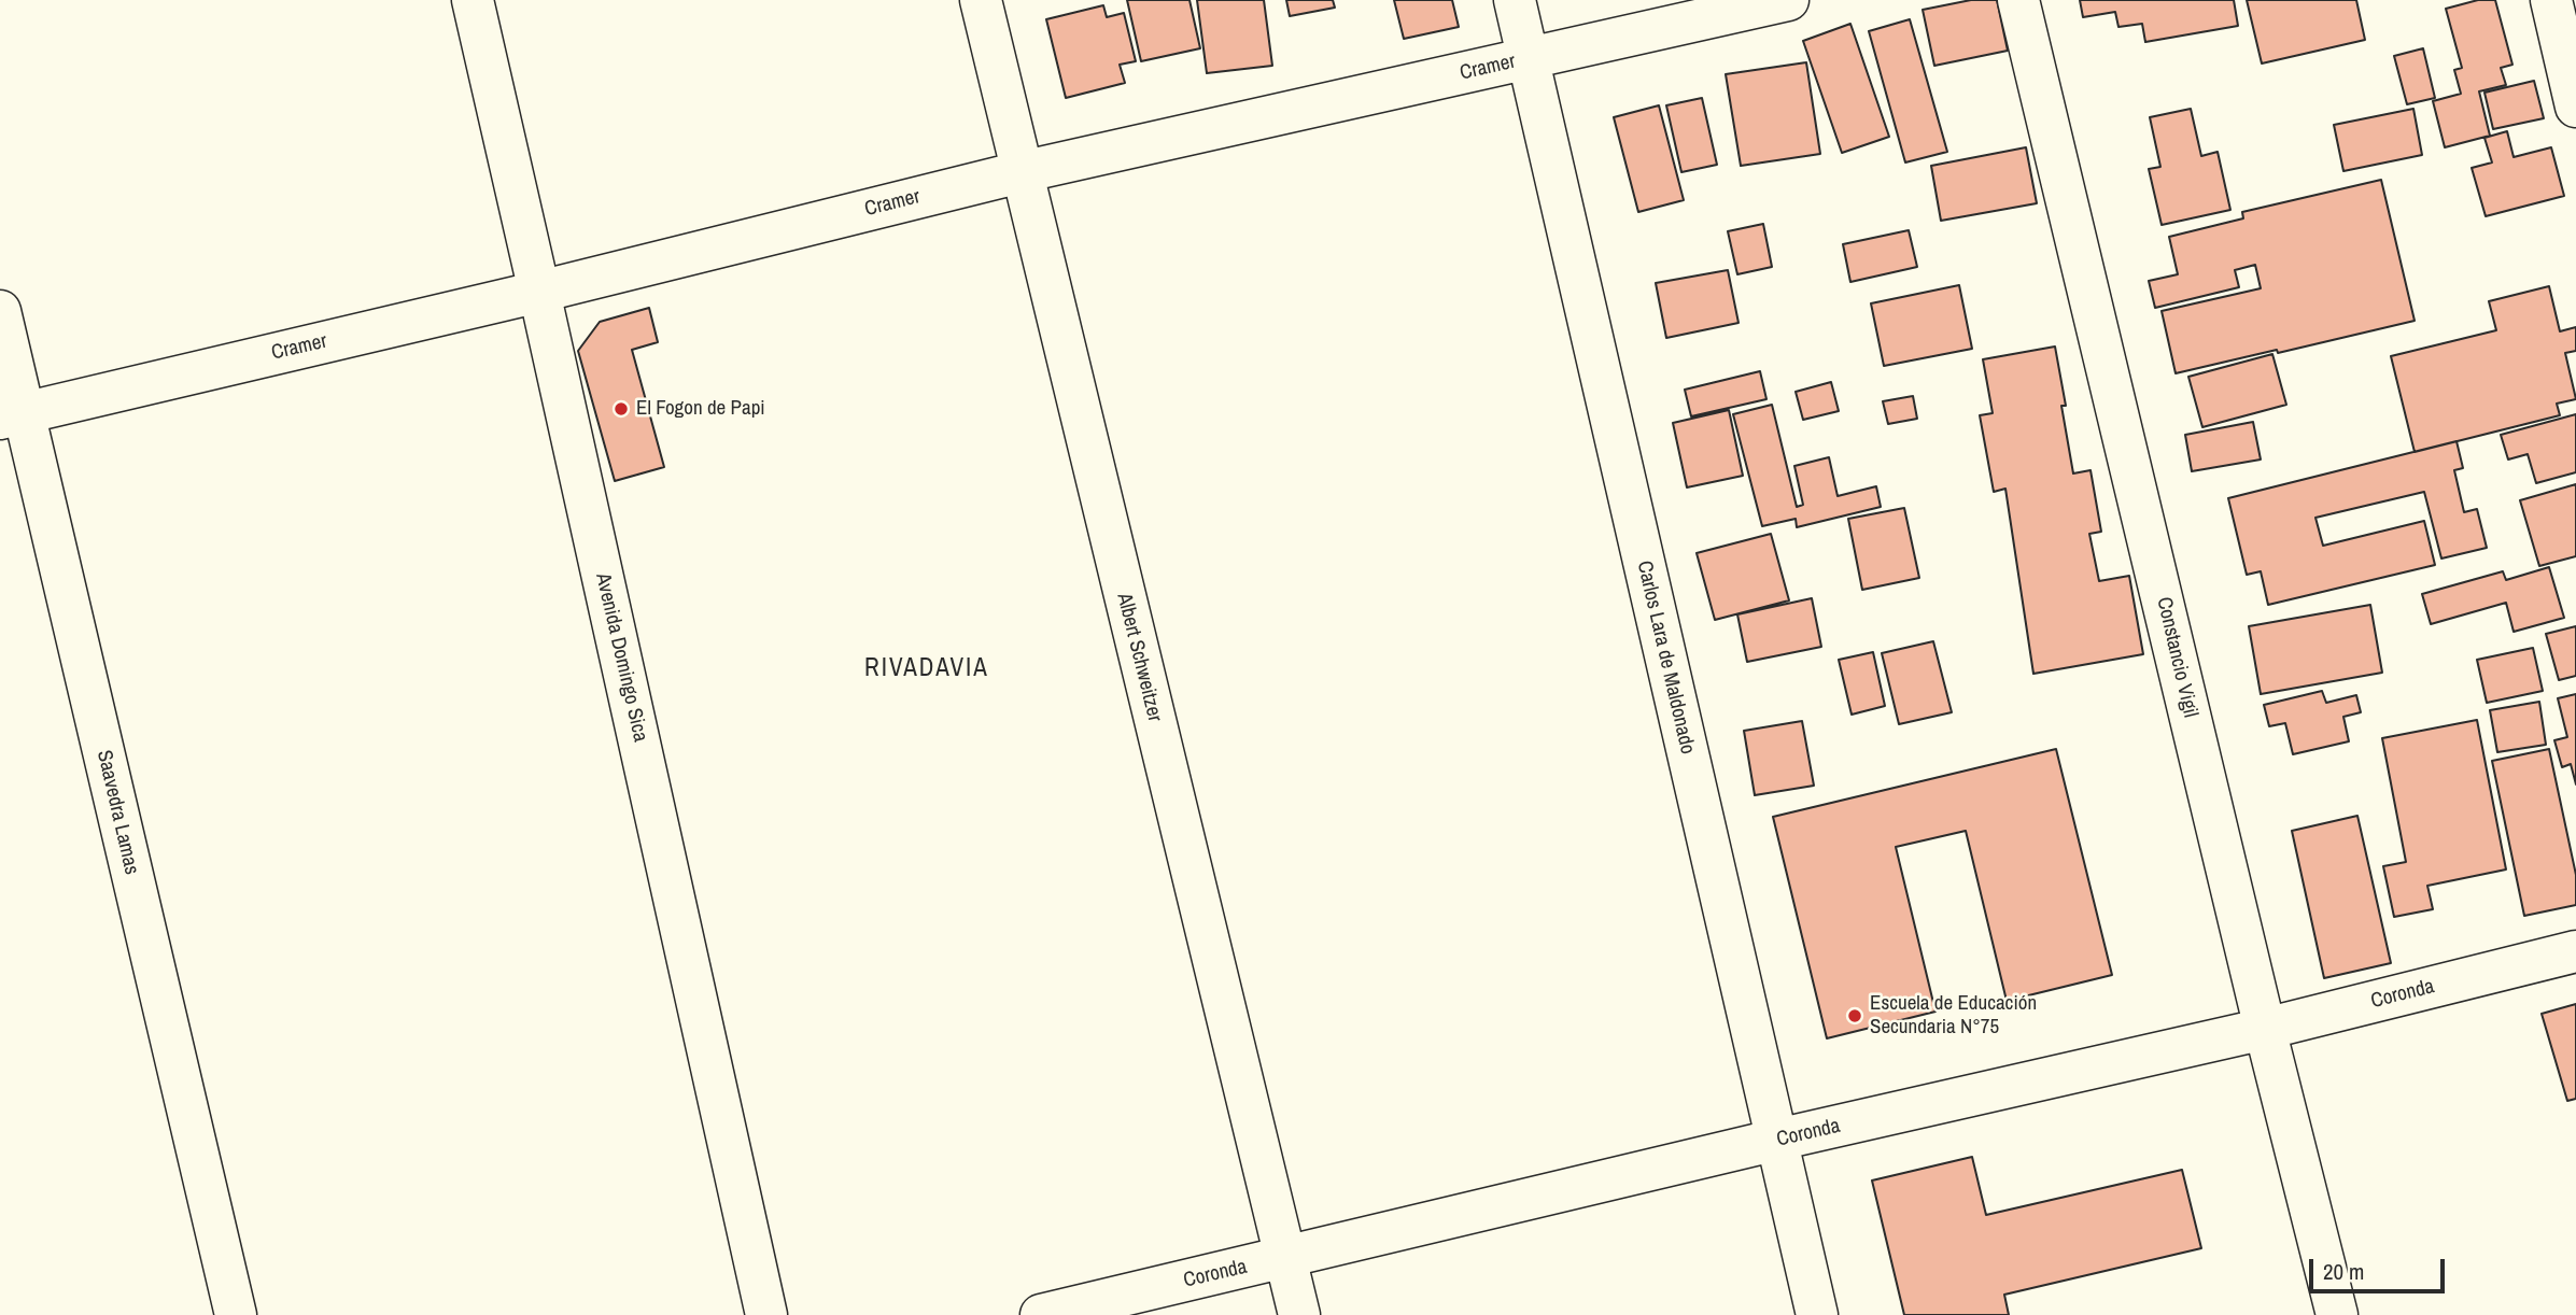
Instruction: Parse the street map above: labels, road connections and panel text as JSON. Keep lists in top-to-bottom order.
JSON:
{
  "streets": {
    "street": [
      "Cramer",
      "Avenida Domingo Sica",
      "Albert Schweitzer",
      "Carlos Lara de Maldonado",
      "Constancio Vigil",
      "Saavedra Lamas",
      "Coronda"
    ]
  },
  "crossings": [
    ["Cramer", "Avenida Domingo Sica"],
    ["Cramer", "Albert Schweitzer"],
    ["Cramer", "Carlos Lara de Maldonado"],
    ["Cramer", "Saavedra Lamas"],
    ["Albert Schweitzer", "Coronda"],
    ["Carlos Lara de Maldonado", "Coronda"],
    ["Constancio Vigil", "Coronda"]
  ],
  "districts": ["RIVADAVIA"],
  "places": ["El Fogon de Papi", "Escuela de Educación Secundaria N°75"],
  "scale_bar": "20 m"
}
